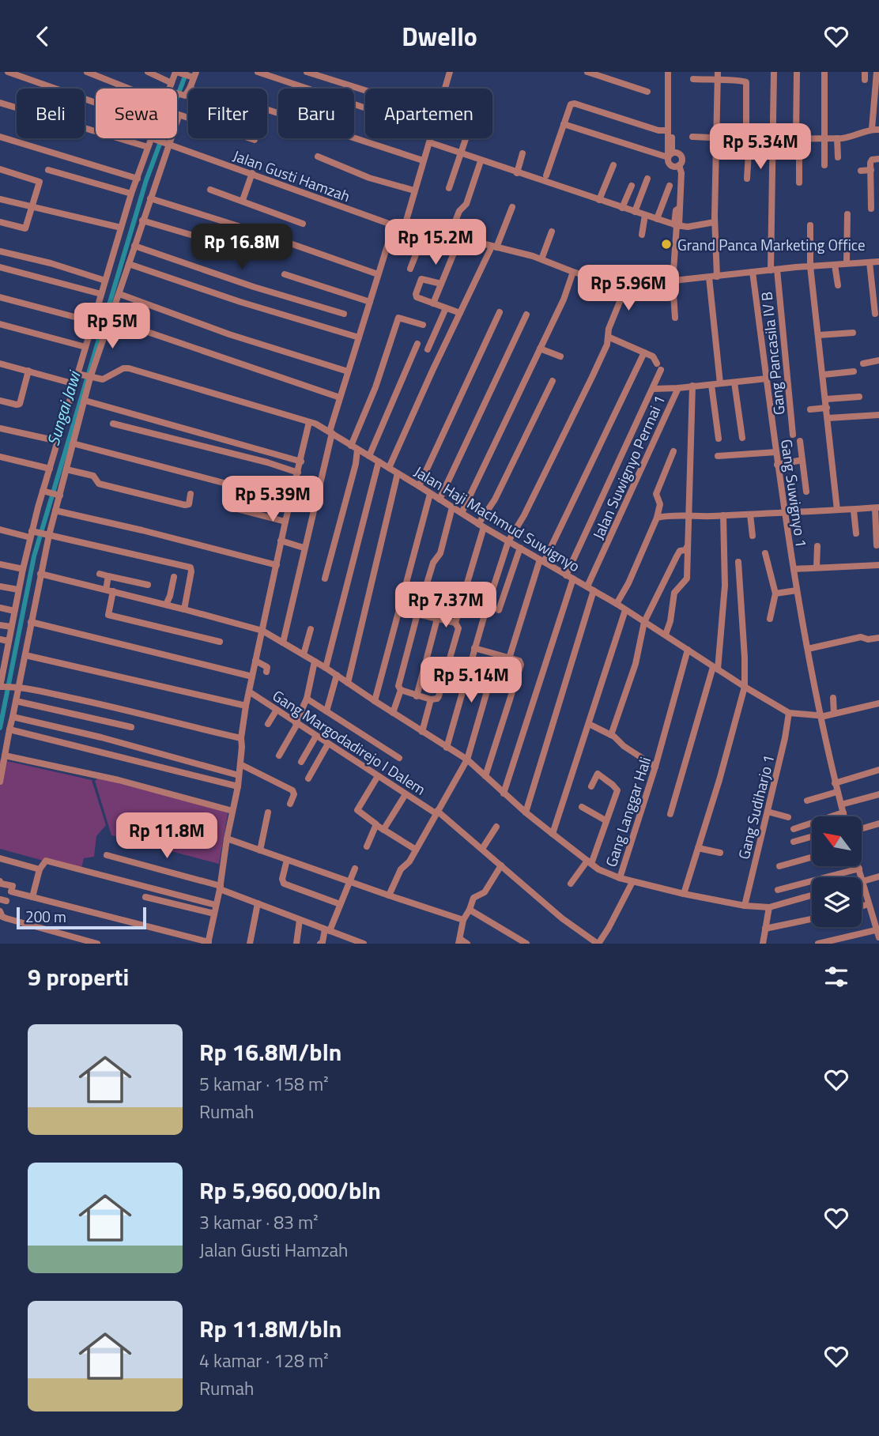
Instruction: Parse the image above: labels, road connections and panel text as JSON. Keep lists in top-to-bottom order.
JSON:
{
  "streets": {
    "street": [
      "Jalan Gusti Hamzah",
      "Gang Pancasila IV B",
      "Jalan Suwignyo Permai 1",
      "Gang Suwignyo 1",
      "Jalan Haji Machmud Suwignyo",
      "Gang Margodadirejo I Dalem",
      "Gang Sudiharjo 1",
      "Gang Langgar Hali"
    ]
  },
  "crossings": [
    ["Jalan Gusti Hamzah", "Gang Pancasila IV B"],
    ["Jalan Gusti Hamzah", "Gang Suwignyo 1"],
    ["Jalan Suwignyo Permai 1", "Jalan Haji Machmud Suwignyo"],
    ["Gang Suwignyo 1", "Jalan Haji Machmud Suwignyo"],
    ["Jalan Haji Machmud Suwignyo", "Gang Sudiharjo 1"],
    ["Jalan Haji Machmud Suwignyo", "Gang Langgar Hali"],
    ["Gang Sudiharjo 1", "Gang Langgar Hali"]
  ],
  "water": ["Sungai Jawi"],
  "places": ["Grand Panca Marketing Office"],
  "scale_bar": "200 m",
  "north": "top left",
  "page": {
    "header": "Dwello",
    "chip": [
      "Beli",
      "Sewa",
      "Filter",
      "Baru",
      "Apartemen"
    ],
    "price": [
      "Rp 5.34M",
      "Rp 15.2M",
      "Rp 16.8M",
      "Rp 5.96M",
      "Rp 5M",
      "Rp 5.39M",
      "Rp 7.37M",
      "Rp 5.14M",
      "Rp 11.8M"
    ],
    "scale": "200 m",
    "heading": "9 properti",
    "list": [
      {
        "name": "Rp 16.8M/bln",
        "note": "5 kamar · 158 m² · Rumah"
      },
      {
        "name": "Rp 5,960,000/bln",
        "note": "3 kamar · 83 m² · Jalan Gusti Hamzah"
      },
      {
        "name": "Rp 11.8M/bln",
        "note": "4 kamar · 128 m² · Rumah"
      }
    ]
  }
}
